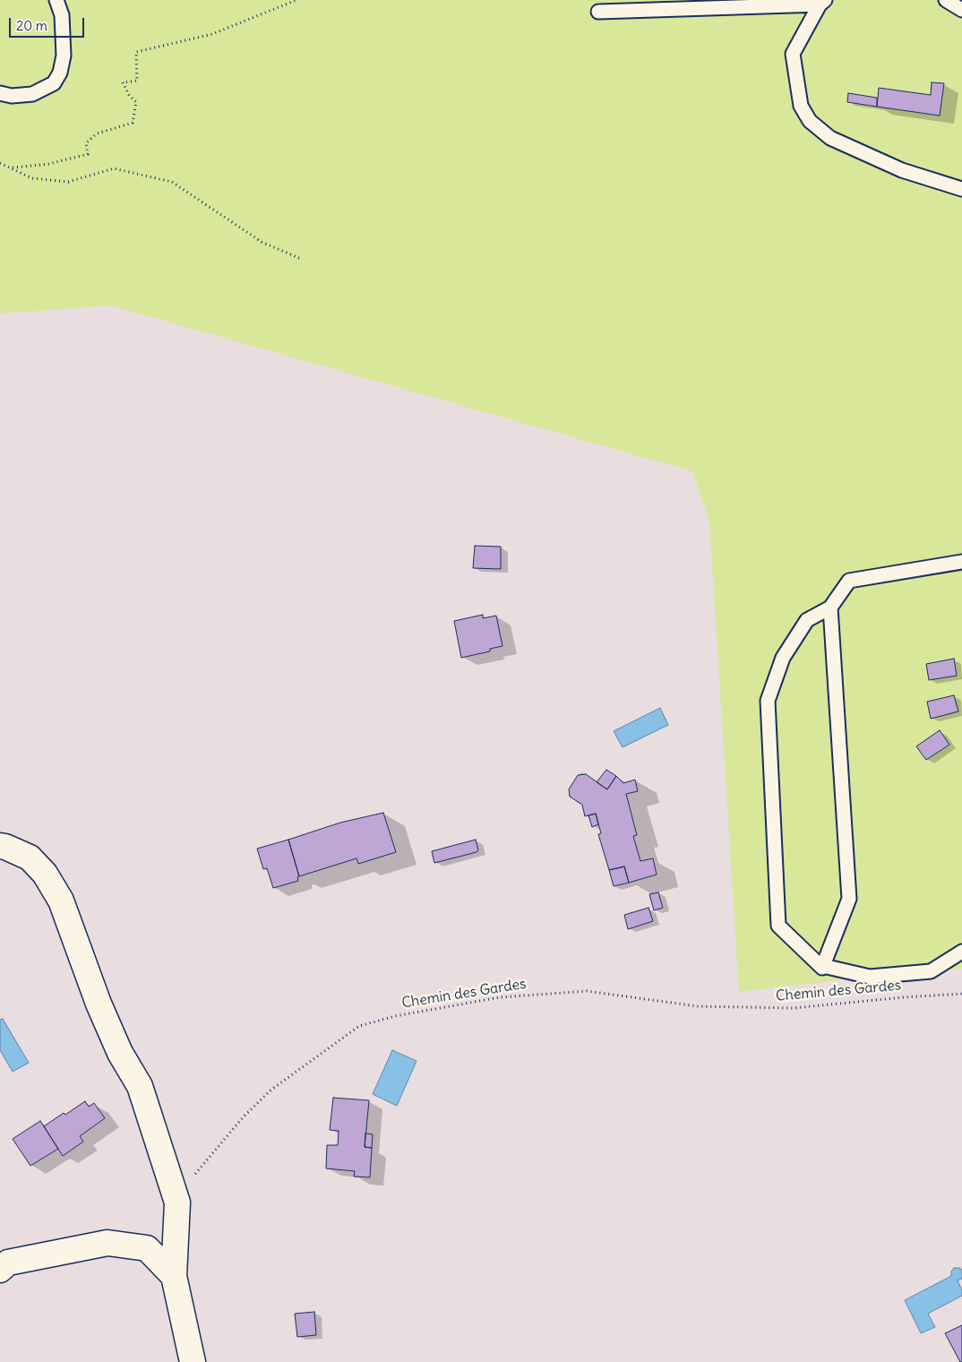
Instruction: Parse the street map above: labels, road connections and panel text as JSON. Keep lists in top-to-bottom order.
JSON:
{
  "streets": {
    "path": ["Chemin des Gardes"]
  },
  "scale_bar": "20 m"
}
